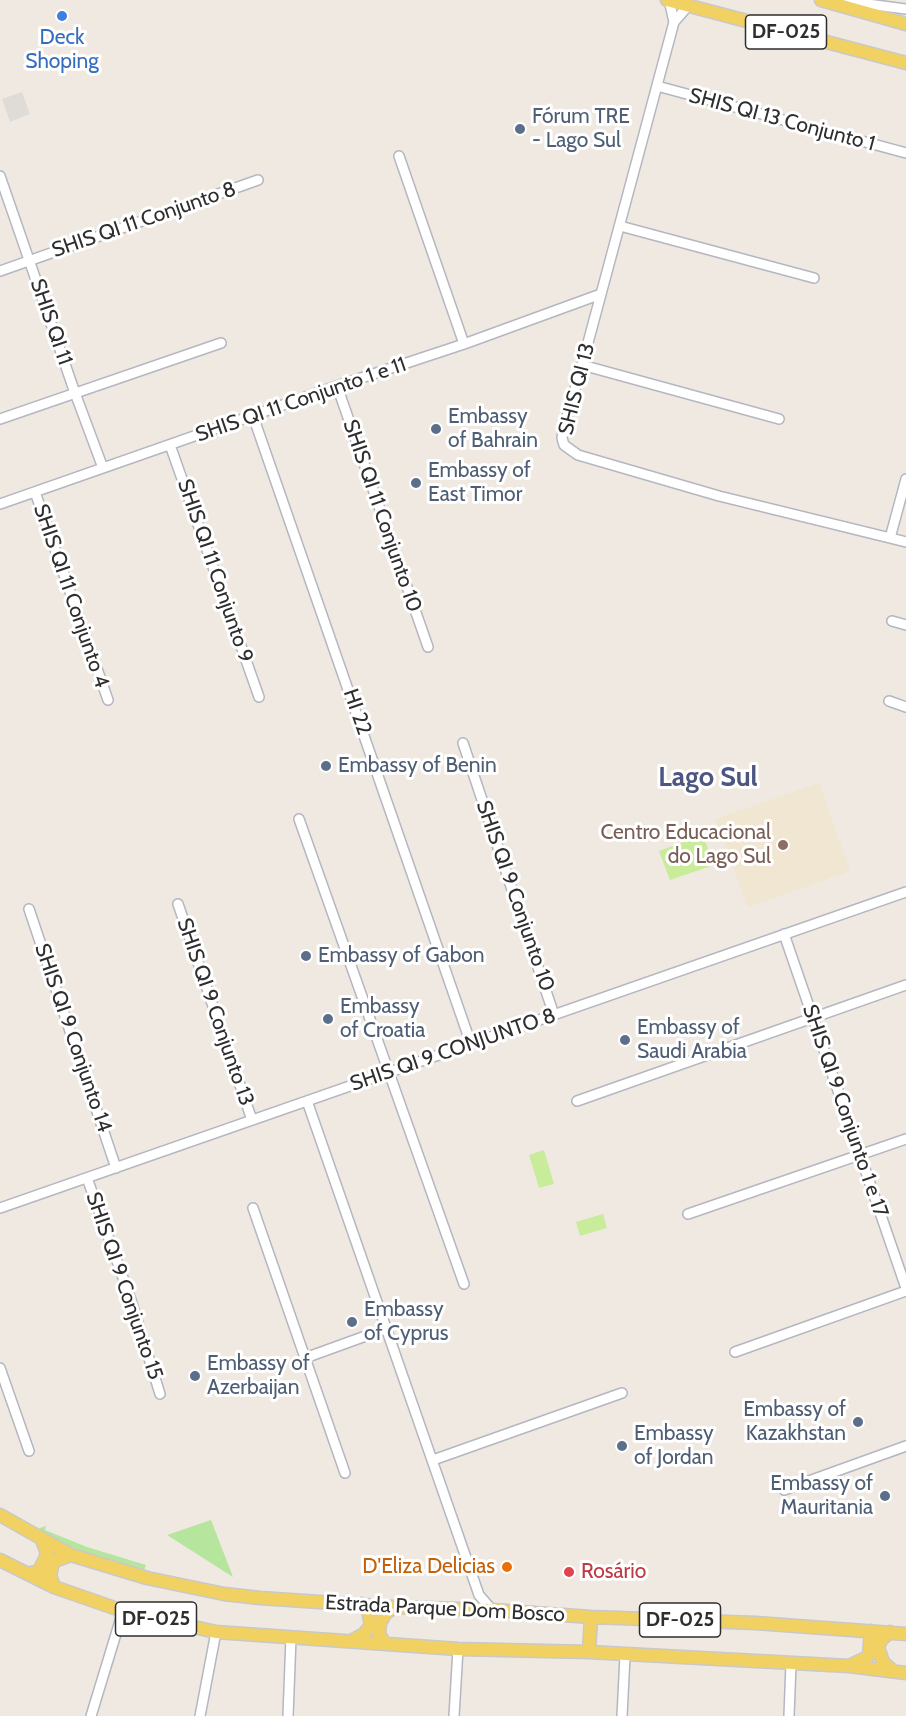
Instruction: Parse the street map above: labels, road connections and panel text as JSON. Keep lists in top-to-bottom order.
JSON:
{
  "streets": {
    "main road": ["DF-025", "Estrada Parque Dom Bosco"],
    "street": [
      "SHIS QI 13 Conjunto 1",
      "SHIS QI 11 Conjunto 8",
      "SHIS QI 11",
      "SHIS QI 13",
      "SHIS QI 11 Conjunto 1 e 11",
      "SHIS QI 11 Conjunto 10",
      "SHIS QI 11 Conjunto 9",
      "SHIS QI 11 Conjunto 4",
      "HI 22",
      "SHIS QI 9 Conjunto 10",
      "SHIS QI 9 Conjunto 13",
      "SHIS QI 9 Conjunto 14",
      "SHIS QI 9 CONJUNTO 8",
      "SHIS QI 9 Conjunto 1 e 17",
      "SHIS QI 9 Conjunto 15"
    ]
  },
  "crossings": [
    ["DF-025", "SHIS QI 13"],
    ["SHIS QI 13 Conjunto 1", "SHIS QI 13"],
    ["SHIS QI 11 Conjunto 8", "SHIS QI 11"],
    ["SHIS QI 11", "SHIS QI 11 Conjunto 1 e 11"],
    ["SHIS QI 13", "SHIS QI 11 Conjunto 1 e 11"],
    ["SHIS QI 11 Conjunto 1 e 11", "SHIS QI 11 Conjunto 10"],
    ["SHIS QI 11 Conjunto 1 e 11", "SHIS QI 11 Conjunto 9"],
    ["SHIS QI 11 Conjunto 1 e 11", "SHIS QI 11 Conjunto 4"],
    ["SHIS QI 11 Conjunto 1 e 11", "HI 22"],
    ["HI 22", "SHIS QI 9 CONJUNTO 8"],
    ["SHIS QI 9 Conjunto 10", "SHIS QI 9 CONJUNTO 8"],
    ["SHIS QI 9 Conjunto 13", "SHIS QI 9 CONJUNTO 8"],
    ["SHIS QI 9 Conjunto 14", "SHIS QI 9 CONJUNTO 8"],
    ["SHIS QI 9 CONJUNTO 8", "SHIS QI 9 Conjunto 1 e 17"],
    ["SHIS QI 9 CONJUNTO 8", "SHIS QI 9 Conjunto 15"]
  ],
  "districts": ["Lago Sul"],
  "places": [
    "Deck Shoping",
    "Fórum TRE - Lago Sul",
    "Embassy of Bahrain",
    "Embassy of East Timor",
    "Embassy of Benin",
    "Centro Educacional do Lago Sul",
    "Embassy of Gabon",
    "Embassy of Croatia",
    "Embassy of Saudi Arabia",
    "Embassy of Cyprus",
    "Embassy of Azerbaijan",
    "Embassy of Kazakhstan",
    "Embassy of Jordan",
    "Embassy of Mauritania",
    "D'Eliza Delicias",
    "Rosário"
  ]
}
